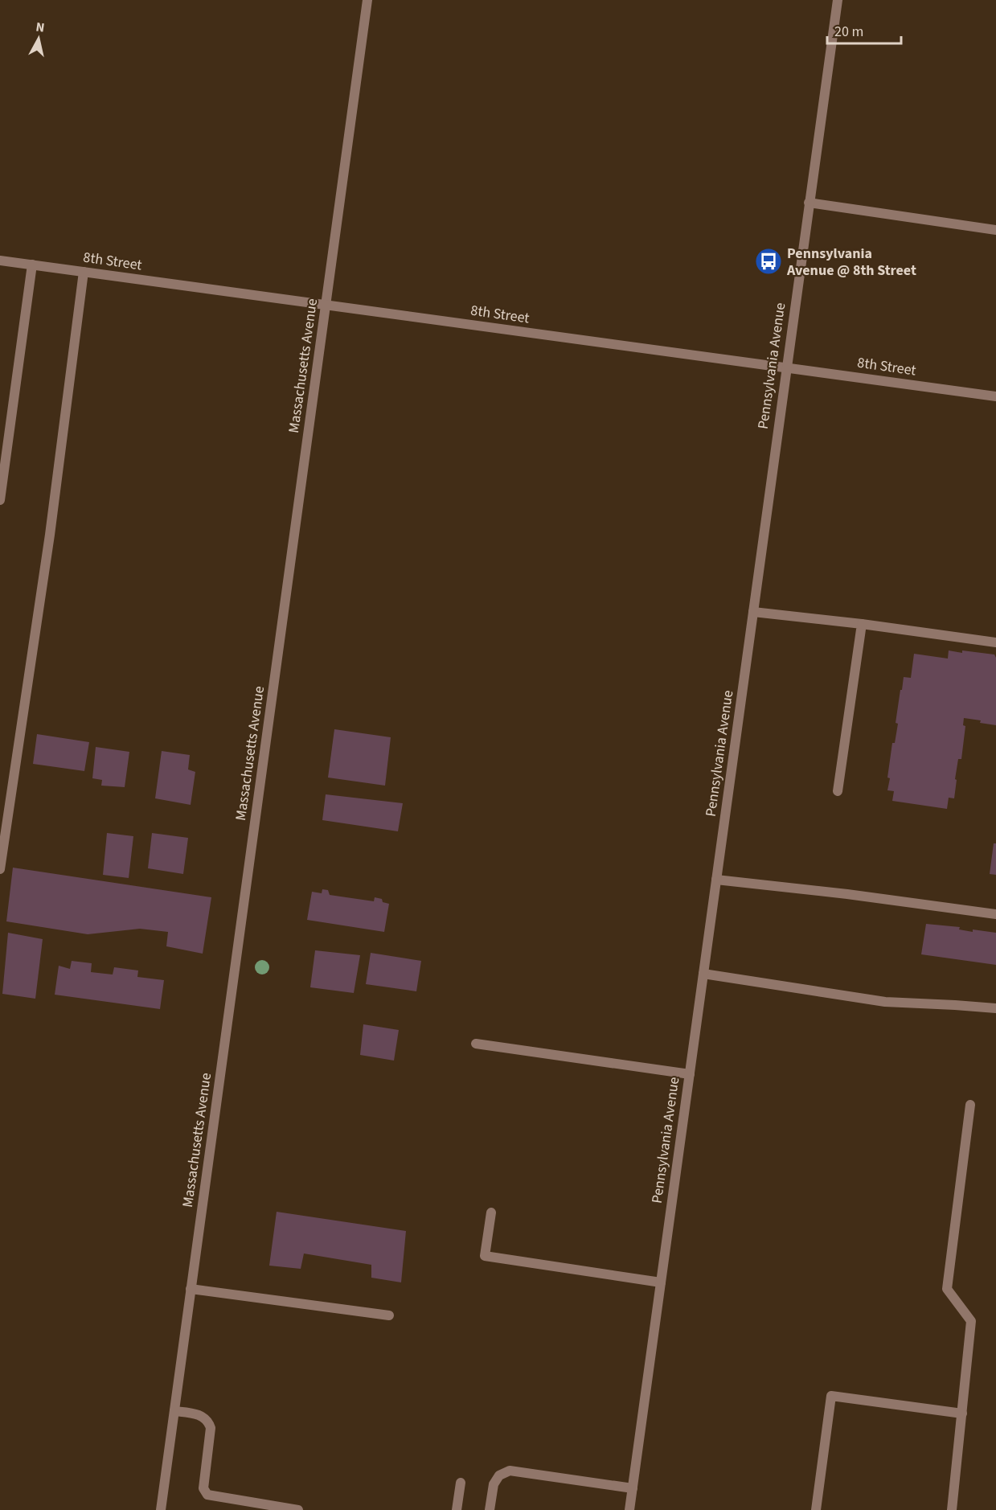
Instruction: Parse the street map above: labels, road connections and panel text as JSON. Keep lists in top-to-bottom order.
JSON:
{
  "streets": {
    "street": ["8th Street", "Massachusetts Avenue", "Pennsylvania Avenue"]
  },
  "crossings": [
    ["8th Street", "Massachusetts Avenue"],
    ["8th Street", "Pennsylvania Avenue"]
  ],
  "places": {
    "bus stop": ["Pennsylvania Avenue @ 8th Street"]
  },
  "scale_bar": "20 m",
  "north": "top"
}
